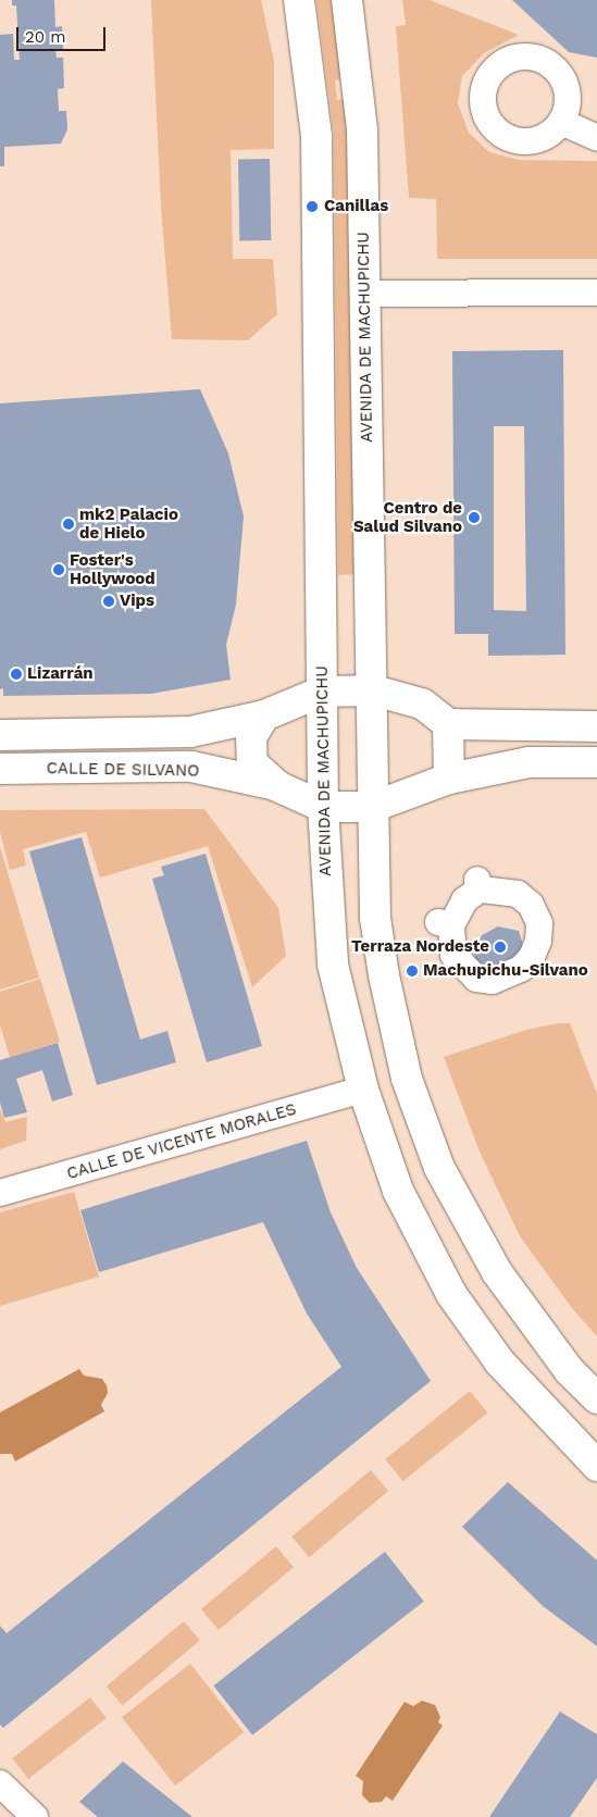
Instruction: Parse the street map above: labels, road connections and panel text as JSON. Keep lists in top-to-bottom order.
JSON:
{
  "streets": {
    "street": ["AVENIDA DE MACHUPICHU", "CALLE DE SILVANO", "CALLE DE VICENTE MORALES"]
  },
  "crossings": [
    ["AVENIDA DE MACHUPICHU", "CALLE DE VICENTE MORALES"]
  ],
  "places": [
    "Canillas",
    "Centro de Salud Silvano",
    "mk2 Palacio de Hielo",
    "Foster's Hollywood",
    "Vips",
    "Lizarrán",
    "Terraza Nordeste",
    "Machupichu-Silvano"
  ],
  "scale_bar": "20 m"
}
